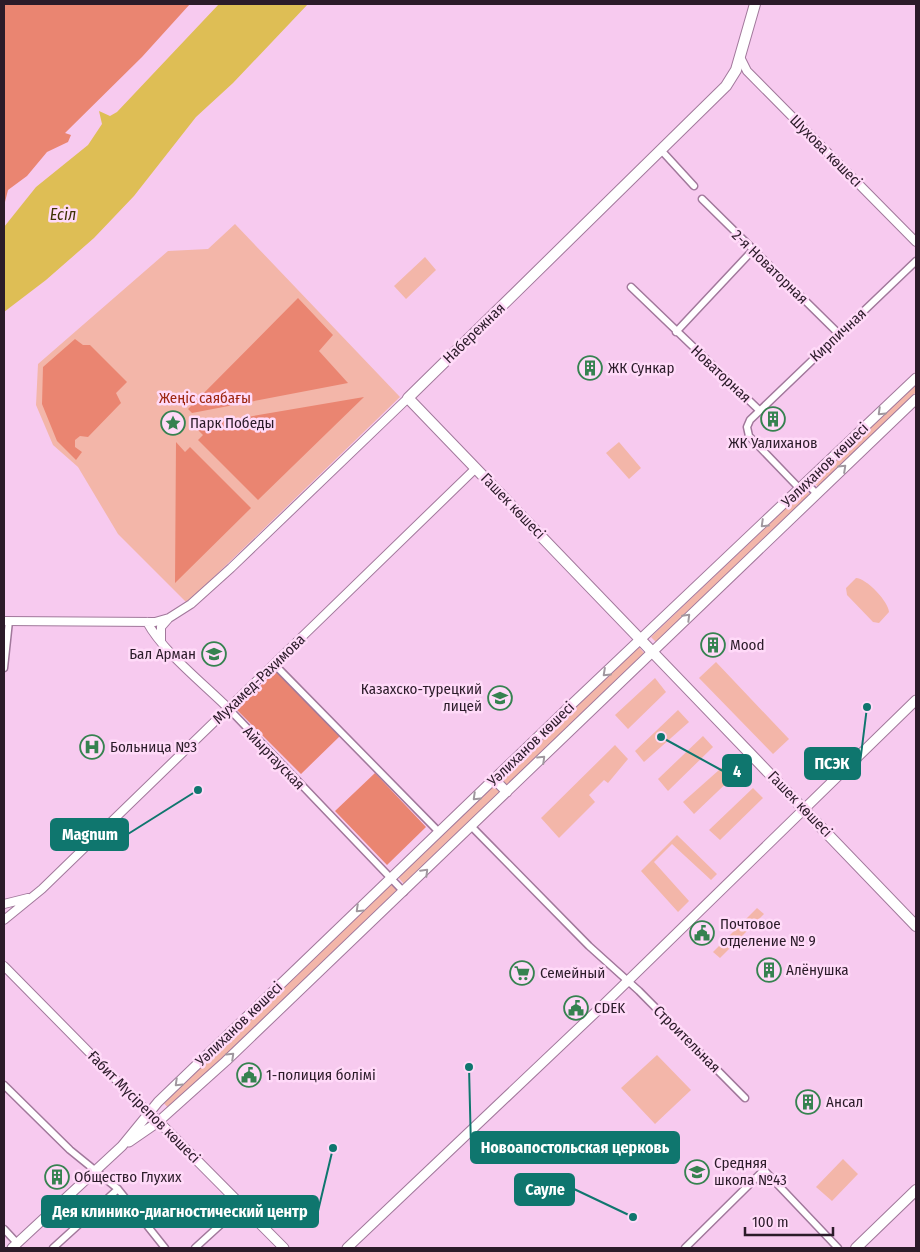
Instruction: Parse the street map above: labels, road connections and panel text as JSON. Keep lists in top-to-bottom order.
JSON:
{
  "streets": {
    "main road": [
      "Набережная",
      "Уәлиханов көшесі",
      "Гашек көшесі",
      "Ғабит Мүсірепов көшесі"
    ],
    "street": [
      "Шухова көшесі",
      "2-я Новаторная",
      "Кирпичная",
      "Новаторная",
      "Мухамед-Рахимова",
      "Айыртауская",
      "Строительная"
    ]
  },
  "crossings": [
    ["Шухова көшесі", "Набережная"],
    ["2-я Новаторная", "Кирпичная"],
    ["Набережная", "Гашек көшесі"],
    ["Набережная", "Айыртауская"],
    ["Кирпичная", "Новаторная"],
    ["Новаторная", "Уәлиханов көшесі"],
    ["Уәлиханов көшесі", "Гашек көшесі"],
    ["Уәлиханов көшесі", "Айыртауская"],
    ["Уәлиханов көшесі", "Ғабит Мүсірепов көшесі"],
    ["Гашек көшесі", "Мухамед-Рахимова"],
    ["Мухамед-Рахимова", "Айыртауская"]
  ],
  "water": ["Есіл"],
  "parks": ["Жеңіс саябағы"],
  "places": {
    "building": [
      "ЖК Сункар",
      "ЖК Уалиханов",
      "Mood",
      "Алёнушка",
      "Ансал",
      "Общество Глухих"
    ],
    "place": ["Парк Победы"],
    "school or university": ["Бал Арман", "Казахско-турецкий лицей", "Средняя школа №43"],
    "other": [
      "ПСЭК",
      "4",
      "Magnum",
      "Новоапостольская церковь",
      "Дея клинико-диагностический центр",
      "Сауле"
    ],
    "hospital": ["Больница №3"],
    "public building": ["Почтовое отделение № 9", "CDEK", "1-полиция болiмi"],
    "supermarket": ["Семейный"]
  },
  "scale_bar": "100 m"
}
